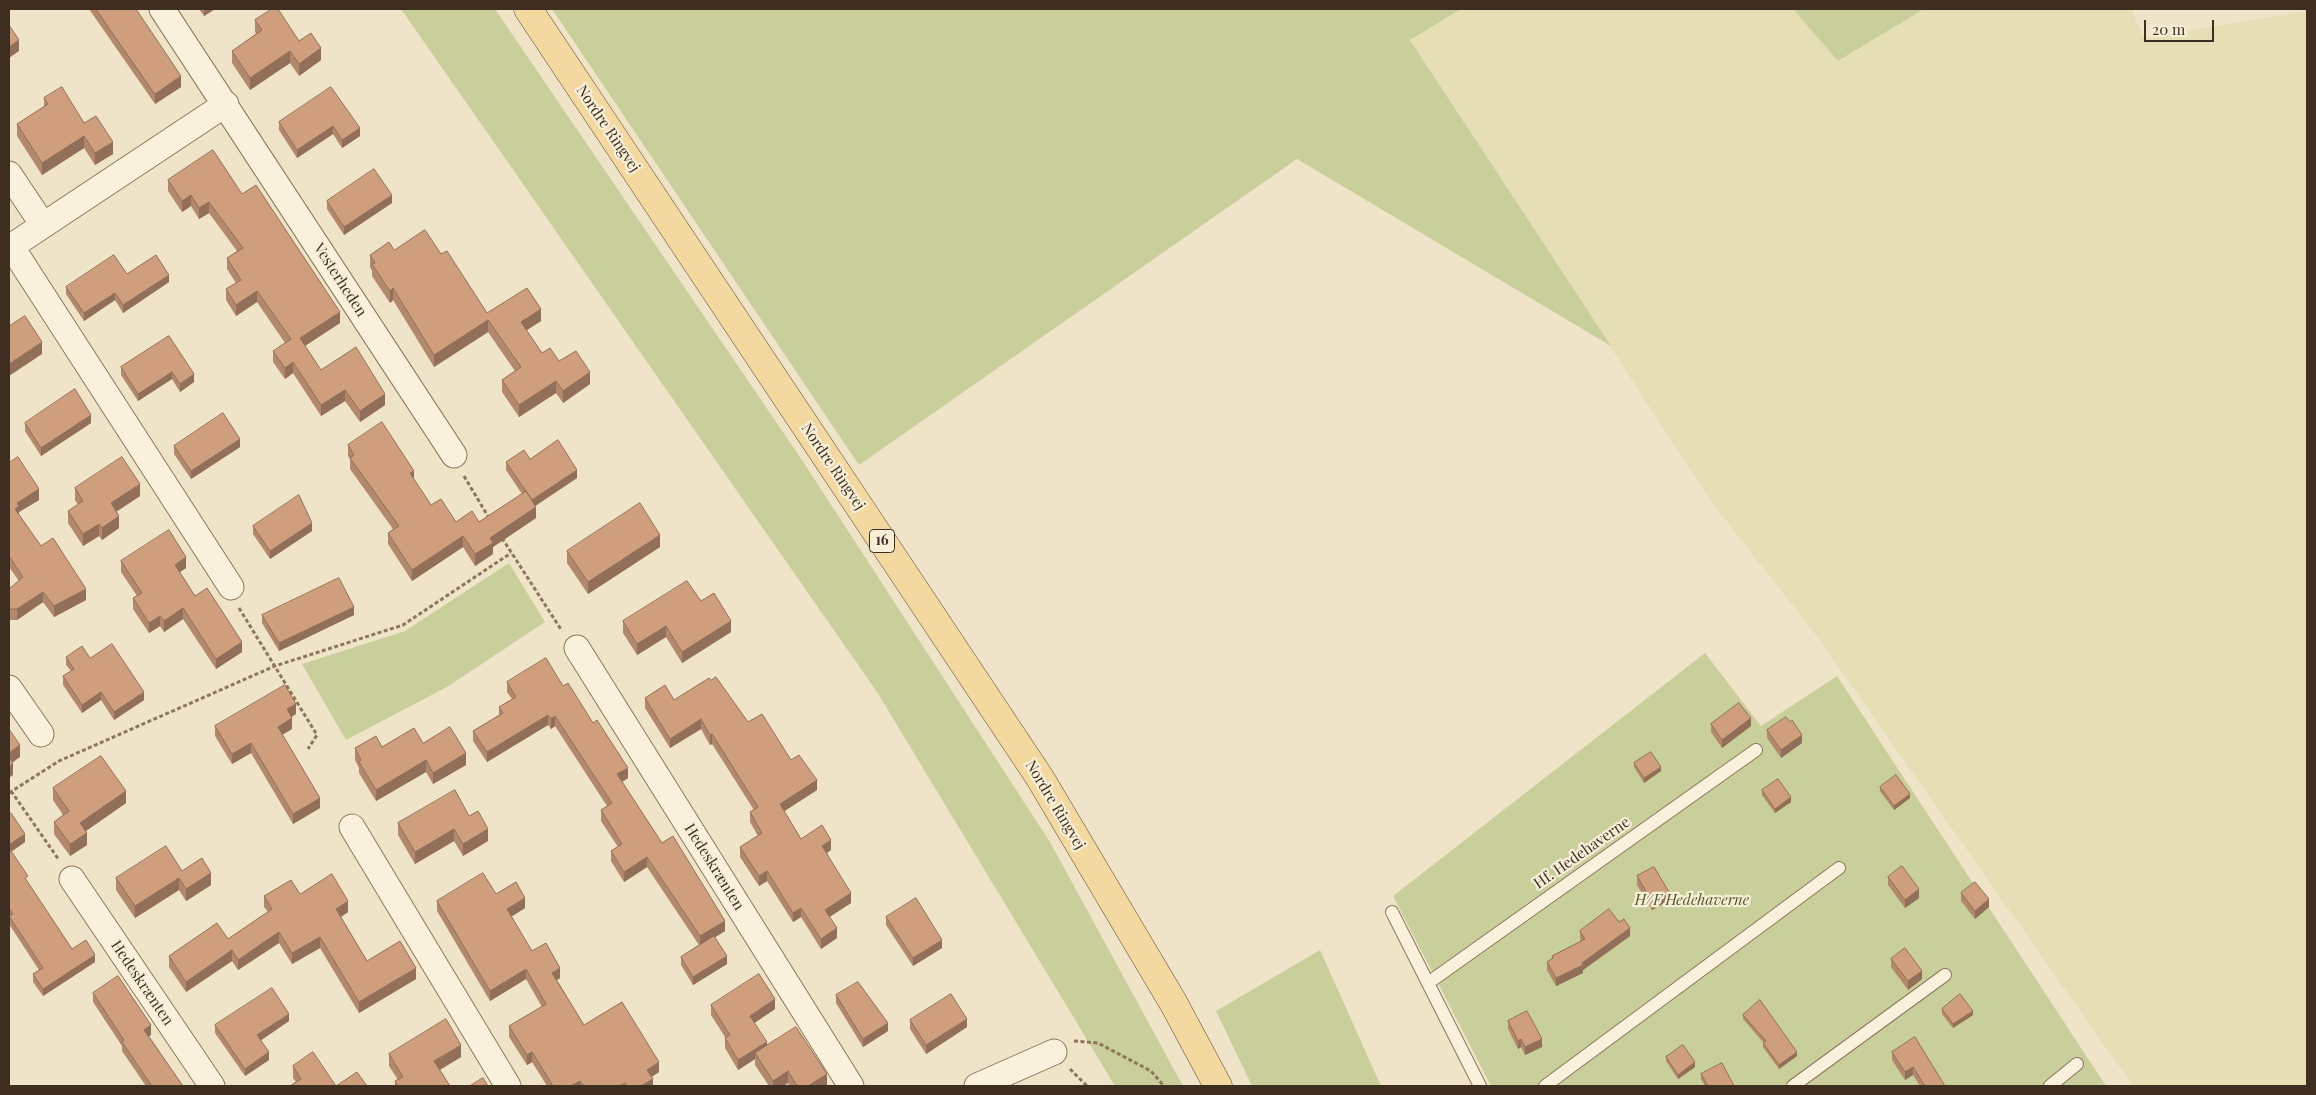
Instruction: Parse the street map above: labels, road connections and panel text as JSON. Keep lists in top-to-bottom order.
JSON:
{
  "streets": {
    "main road": ["Nordre Ringvej", "16"],
    "street": ["Vesterheden", "Hedeskrænten"],
    "lane": ["Hf. Hedehaverne"]
  },
  "parks": ["H/F Hedehaverne"],
  "scale_bar": "20 m"
}
